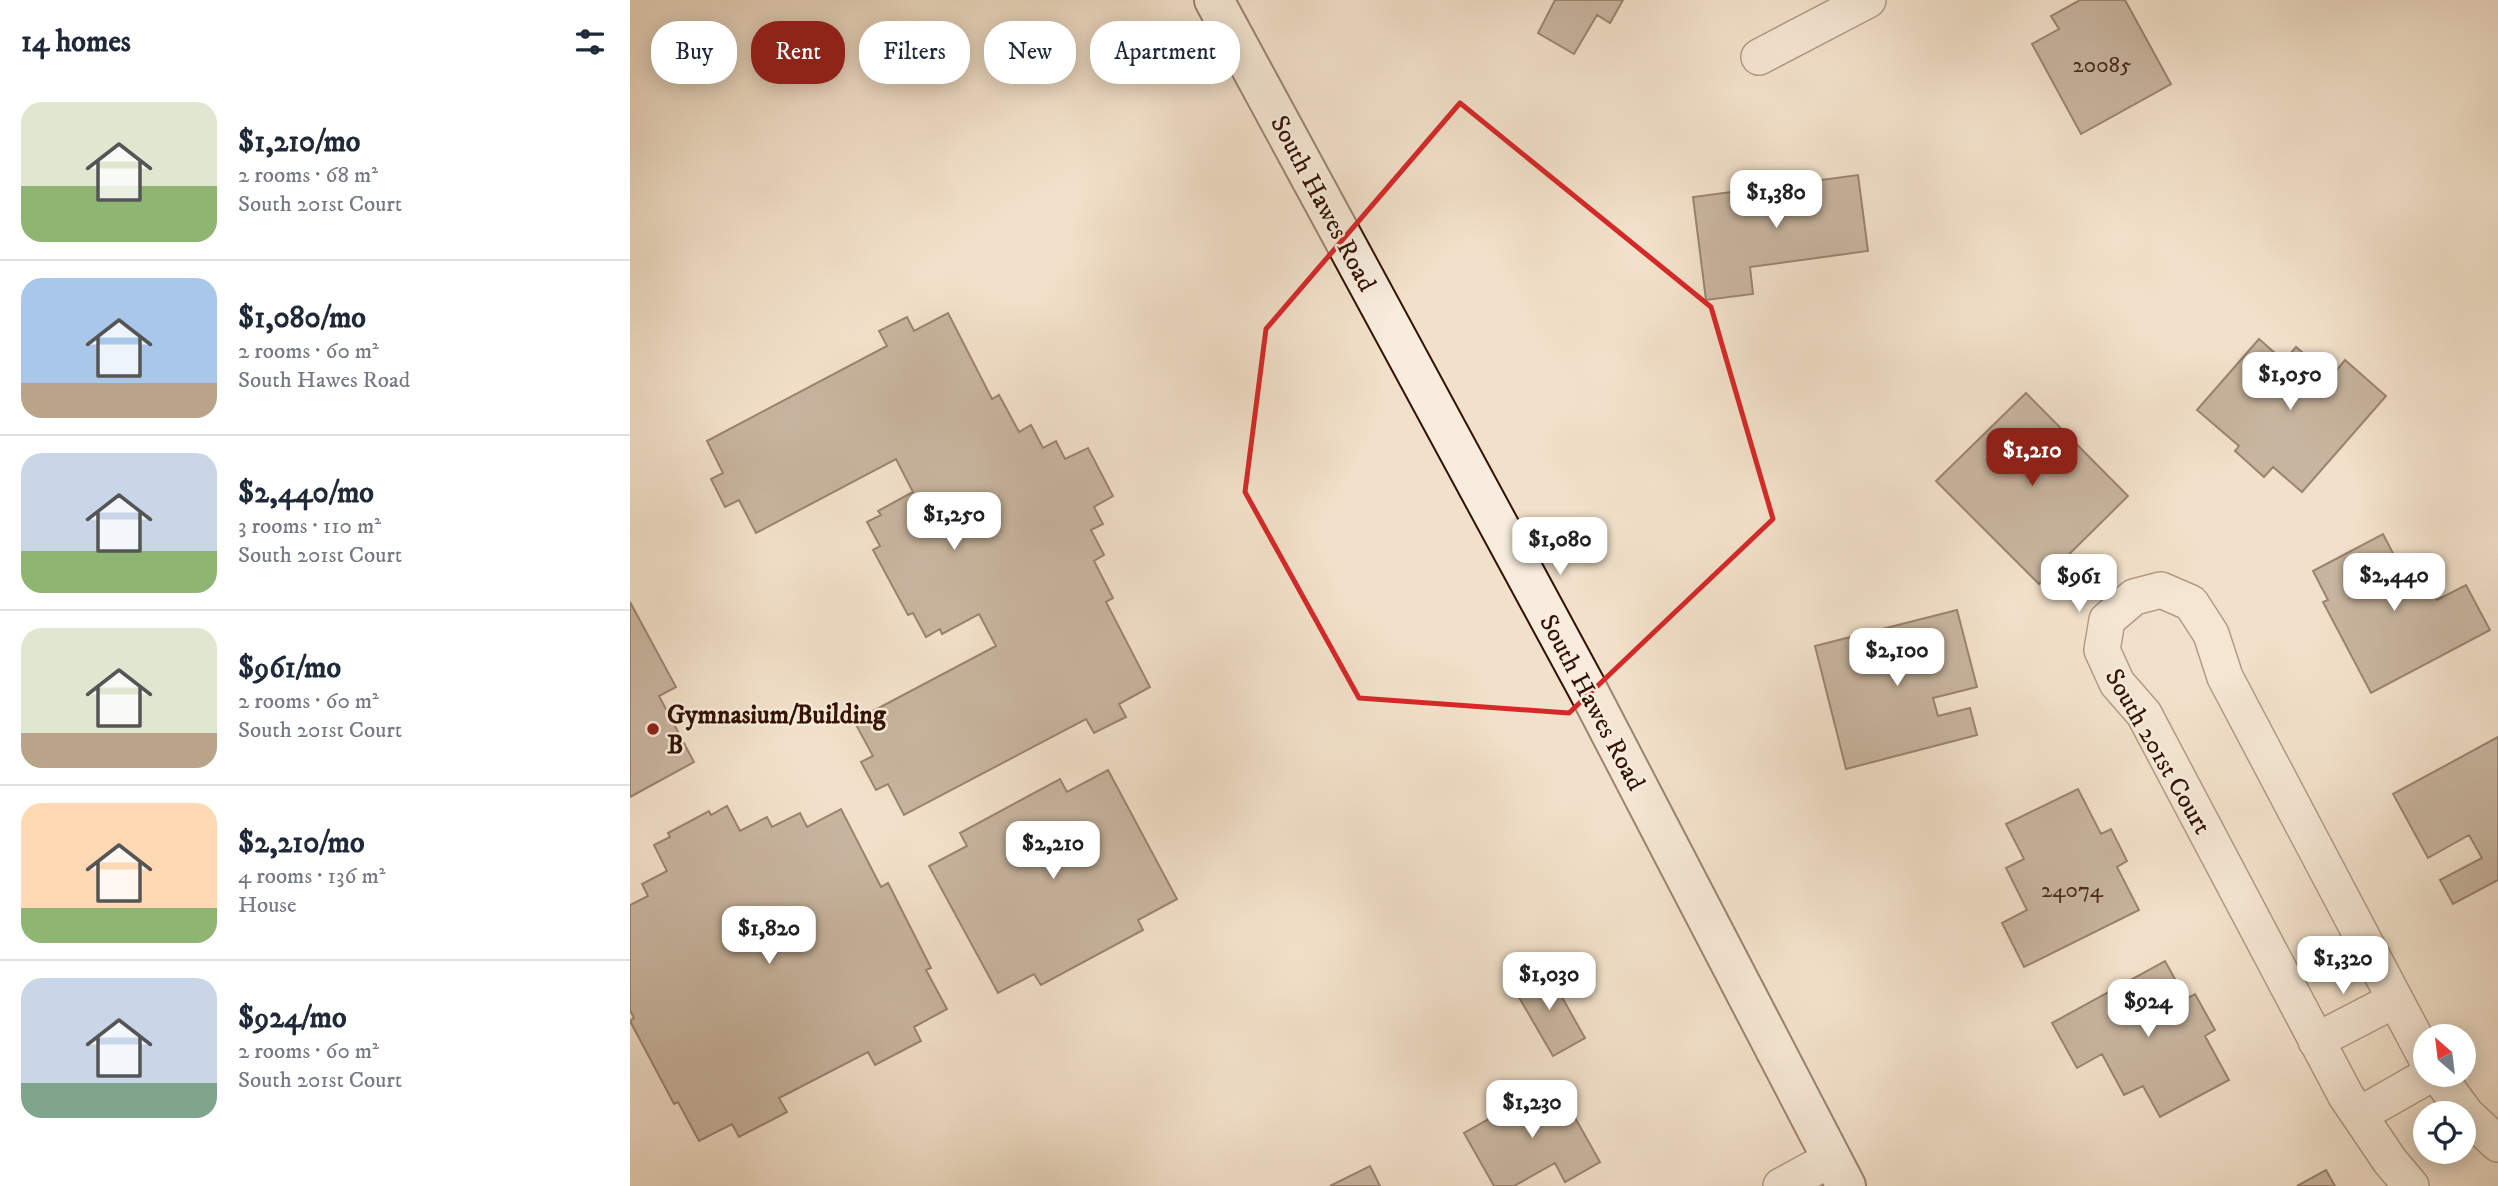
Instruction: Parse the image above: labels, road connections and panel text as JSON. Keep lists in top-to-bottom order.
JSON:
{
  "streets": {
    "main road": ["South Hawes Road"],
    "street": ["South 201st Court"]
  },
  "places": ["Gymnasium/Building B"],
  "house_numbers": ["20085", "24074"],
  "north": "top left",
  "page": {
    "heading": "14 homes",
    "chip": [
      "Buy",
      "Rent",
      "Filters",
      "New",
      "Apartment"
    ],
    "list": [
      {
        "name": "$1,210/mo",
        "note": "2 rooms · 68 m² · South 201st Court"
      },
      {
        "name": "$1,080/mo",
        "note": "2 rooms · 60 m² · South Hawes Road"
      },
      {
        "name": "$2,440/mo",
        "note": "3 rooms · 110 m² · South 201st Court"
      },
      {
        "name": "$961/mo",
        "note": "2 rooms · 60 m² · South 201st Court"
      },
      {
        "name": "$2,210/mo",
        "note": "4 rooms · 136 m² · House"
      },
      {
        "name": "$924/mo",
        "note": "2 rooms · 60 m² · South 201st Court"
      }
    ],
    "price": [
      "$1,380",
      "$1,050",
      "$1,210",
      "$1,250",
      "$1,080",
      "$2,440",
      "$961",
      "$2,100",
      "$2,210",
      "$1,820",
      "$1,320",
      "$1,030",
      "$924",
      "$1,230"
    ]
  }
}
